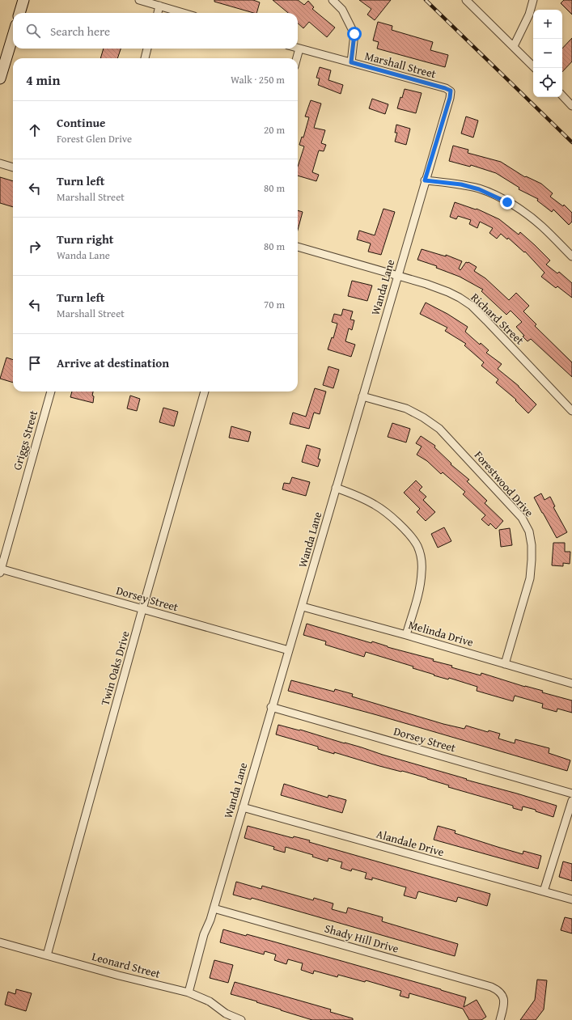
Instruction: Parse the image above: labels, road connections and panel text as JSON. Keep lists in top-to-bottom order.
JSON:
{
  "streets": {
    "street": [
      "Marshall Street",
      "Wanda Lane",
      "Richard Street",
      "Griggs Street",
      "Forestwood Drive",
      "Dorsey Street",
      "Melinda Drive",
      "Twin Oaks Drive",
      "Alandale Drive",
      "Shady Hill Drive",
      "Leonard Street"
    ]
  },
  "crossings": [
    ["Marshall Street", "Wanda Lane"],
    ["Wanda Lane", "Richard Street"],
    ["Wanda Lane", "Forestwood Drive"],
    ["Wanda Lane", "Dorsey Street"],
    ["Wanda Lane", "Melinda Drive"],
    ["Wanda Lane", "Alandale Drive"],
    ["Wanda Lane", "Shady Hill Drive"],
    ["Wanda Lane", "Leonard Street"],
    ["Griggs Street", "Dorsey Street"],
    ["Forestwood Drive", "Melinda Drive"],
    ["Dorsey Street", "Twin Oaks Drive"],
    ["Twin Oaks Drive", "Leonard Street"]
  ],
  "page": {
    "map_buttons": ["+", "−"],
    "search": "Search here",
    "heading": ["4 min", "Walk · 250 m"],
    "list": [
      ["Continue", "Forest Glen Drive", "20 m"],
      ["Turn left", "Marshall Street", "80 m"],
      ["Turn right", "Wanda Lane", "80 m"],
      ["Turn left", "Marshall Street", "70 m"],
      "Arrive at destination"
    ]
  }
}
